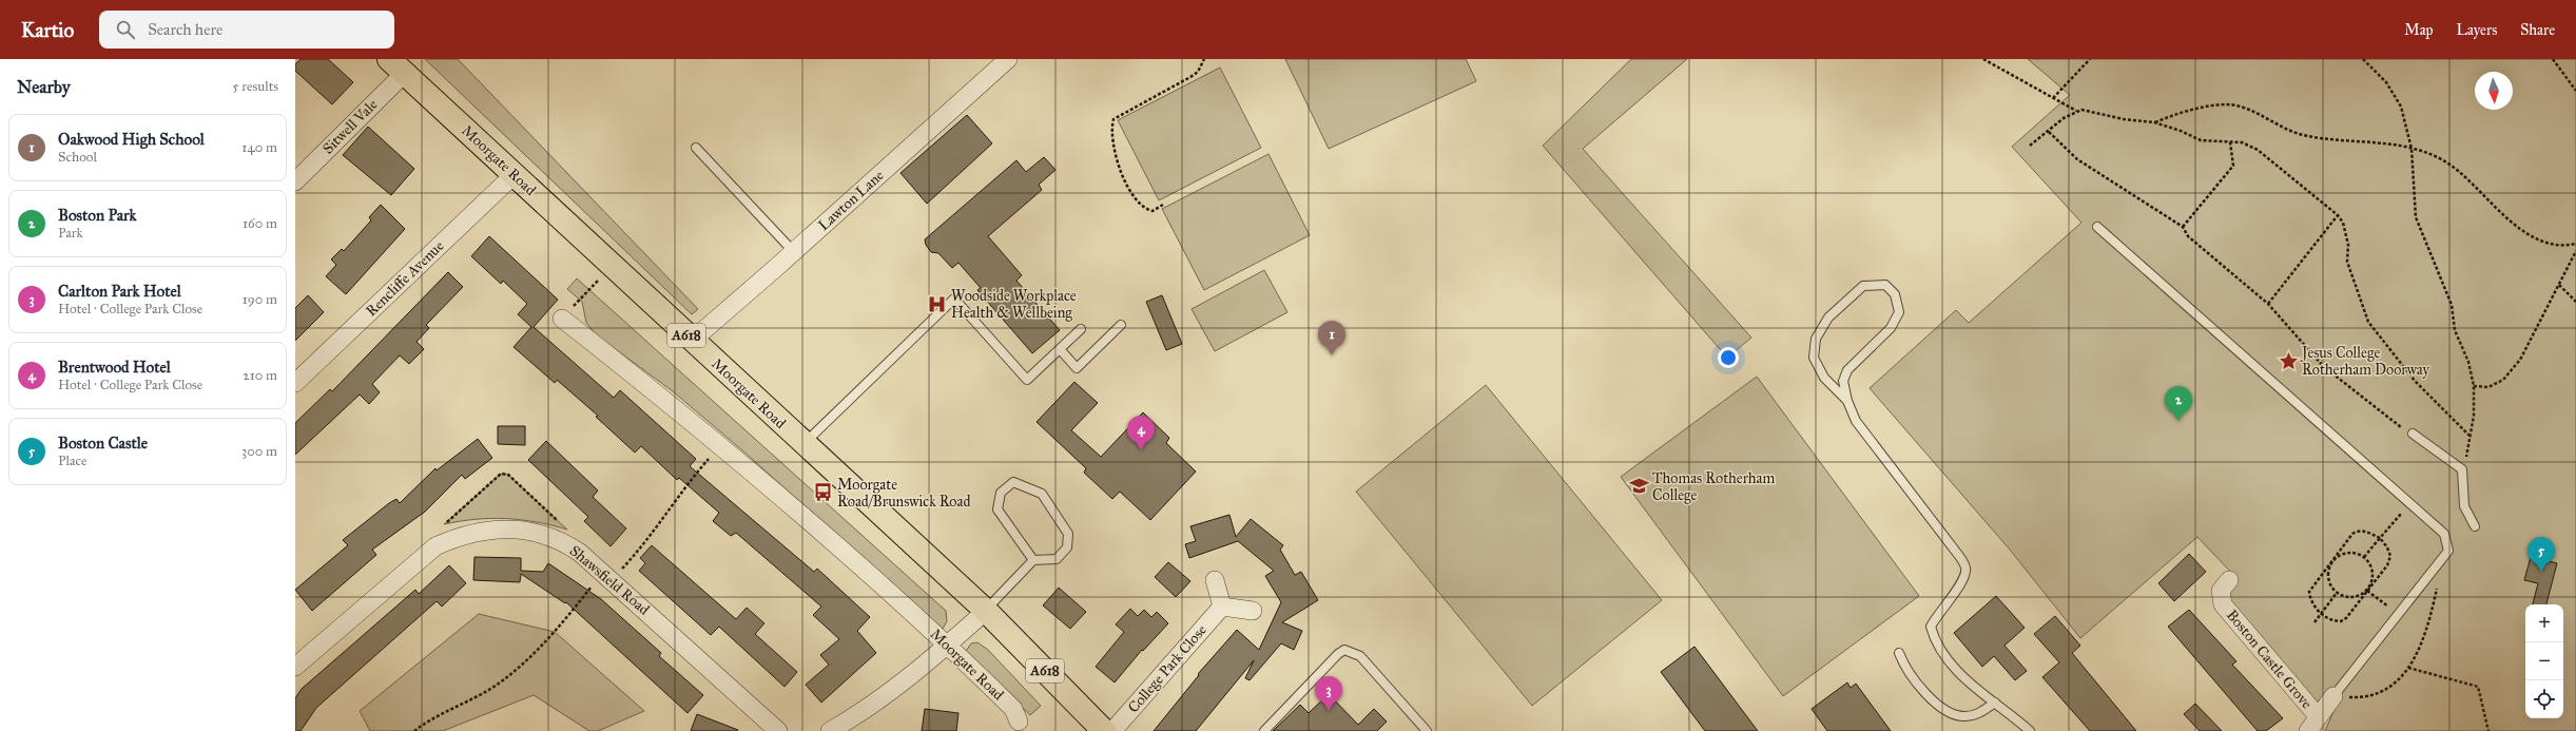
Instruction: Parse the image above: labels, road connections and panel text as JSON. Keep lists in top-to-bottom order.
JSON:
{
  "streets": {
    "main road": ["Moorgate Road", "A618"],
    "street": [
      "Sitwell Vale",
      "Lawton Lane",
      "Rencliffe Avenue",
      "Shawsfield Road",
      "Boston Castle Grove",
      "College Park Close"
    ]
  },
  "crossings": [
    ["Sitwell Vale", "Moorgate Road"],
    ["Moorgate Road", "Lawton Lane"],
    ["Moorgate Road", "Rencliffe Avenue"]
  ],
  "places": {
    "hospital": ["Woodside Workplace Health & Wellbeing"],
    "place": ["Jesus College Rotherham Doorway"],
    "school or university": ["Thomas Rotherham College"],
    "bus stop": ["Moorgate Road/Brunswick Road"]
  },
  "north": "bottom",
  "page": {
    "header": "Kartio",
    "search": "Search here",
    "nav": ["Map", "Layers", "Share"],
    "heading": ["Nearby", "5 results"],
    "list": [
      {
        "mark": "1",
        "name": "Oakwood High School",
        "note": "School",
        "value": "140 m"
      },
      {
        "mark": "2",
        "name": "Boston Park",
        "note": "Park",
        "value": "160 m"
      },
      {
        "mark": "3",
        "name": "Carlton Park Hotel",
        "note": "Hotel · College Park Close",
        "value": "190 m"
      },
      {
        "mark": "4",
        "name": "Brentwood Hotel",
        "note": "Hotel · College Park Close",
        "value": "210 m"
      },
      {
        "mark": "5",
        "name": "Boston Castle",
        "note": "Place",
        "value": "300 m"
      }
    ],
    "pins": [
      "1",
      "2",
      "4",
      "5",
      "3"
    ],
    "map_buttons": ["+", "−"]
  }
}
